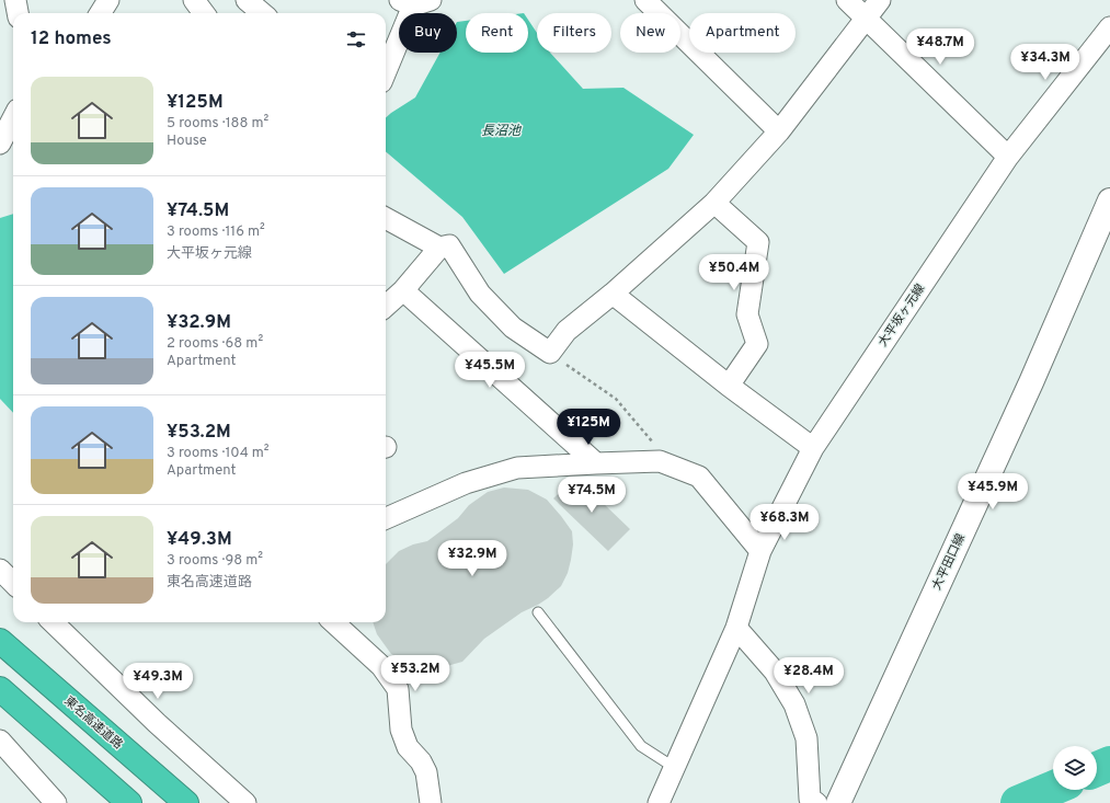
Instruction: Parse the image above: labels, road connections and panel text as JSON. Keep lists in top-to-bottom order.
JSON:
{
  "streets": {
    "highway": ["東名高速道路"],
    "street": ["大平坂ヶ元線", "大平田口線"]
  },
  "water": ["長沼池"],
  "page": {
    "chip": [
      "Buy",
      "Rent",
      "Filters",
      "New",
      "Apartment"
    ],
    "heading": "12 homes",
    "price": [
      "¥48.7M",
      "¥34.3M",
      "¥50.4M",
      "¥45.5M",
      "¥125M",
      "¥45.9M",
      "¥74.5M",
      "¥68.3M",
      "¥32.9M",
      "¥53.2M",
      "¥28.4M",
      "¥49.3M"
    ],
    "list": [
      {
        "name": "¥125M",
        "note": "5 rooms · 188 m² · House"
      },
      {
        "name": "¥74.5M",
        "note": "3 rooms · 116 m² · 大平坂ヶ元線"
      },
      {
        "name": "¥32.9M",
        "note": "2 rooms · 68 m² · Apartment"
      },
      {
        "name": "¥53.2M",
        "note": "3 rooms · 104 m² · Apartment"
      },
      {
        "name": "¥49.3M",
        "note": "3 rooms · 98 m² · 東名高速道路"
      }
    ]
  }
}
